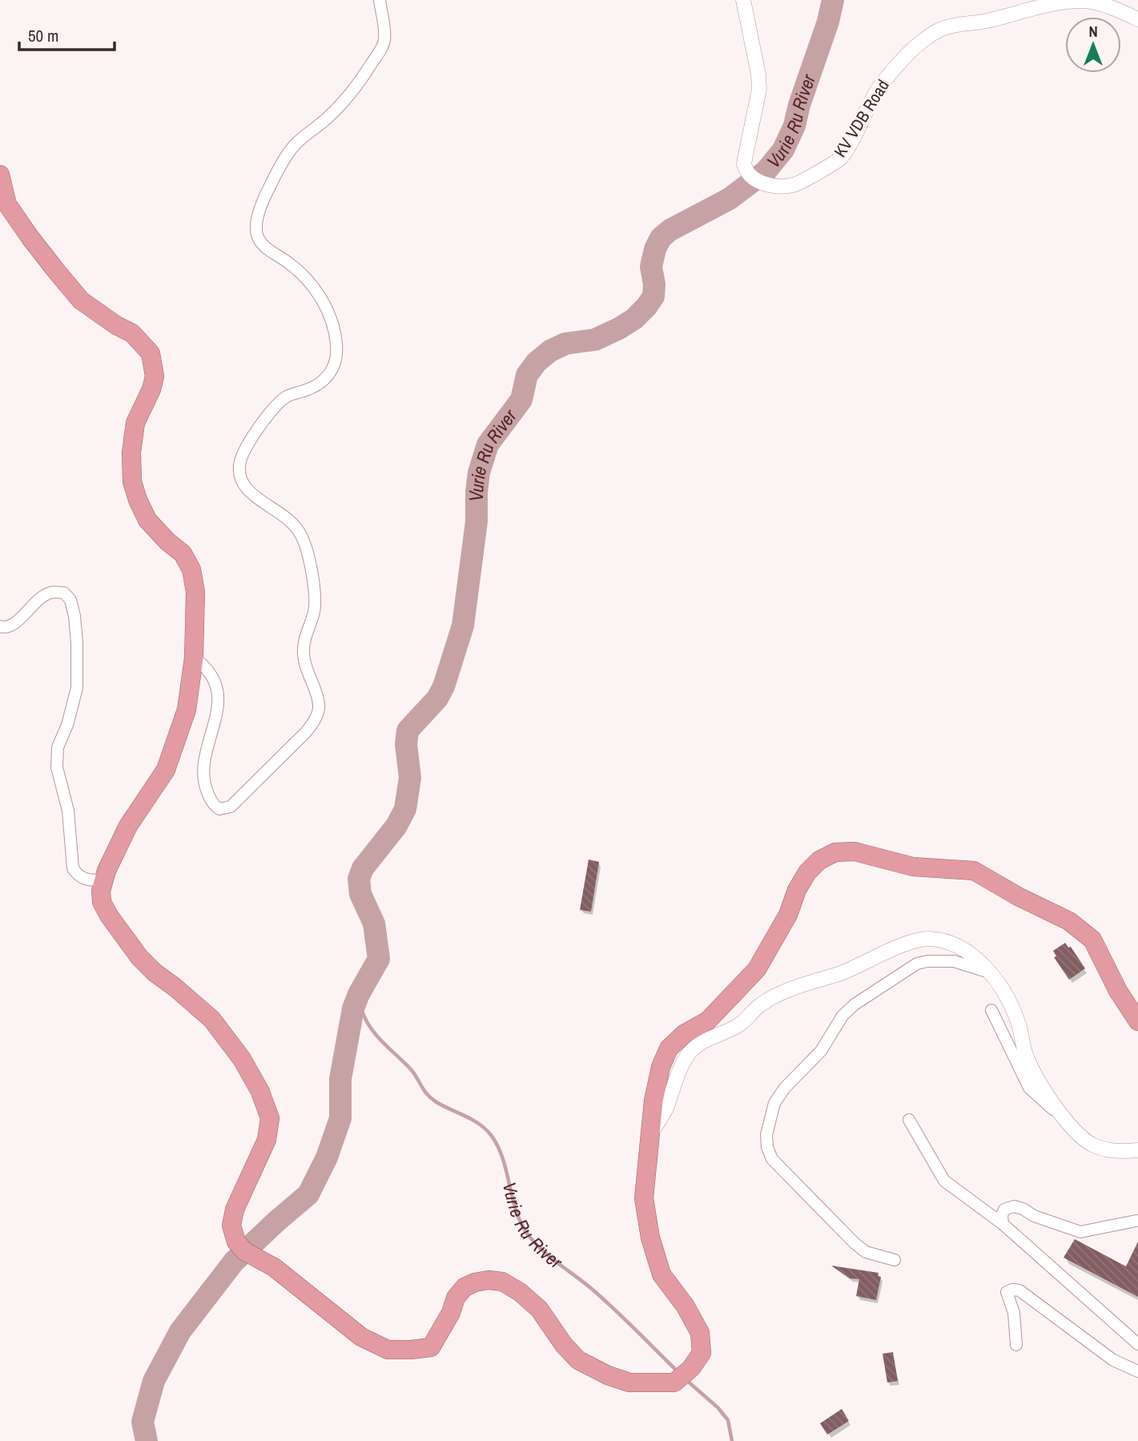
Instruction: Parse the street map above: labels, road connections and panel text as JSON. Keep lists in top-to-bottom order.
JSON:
{
  "streets": {
    "street": ["KV VDB Road"]
  },
  "water": ["Vurie Ru River"],
  "scale_bar": "50 m",
  "north": "top"
}
